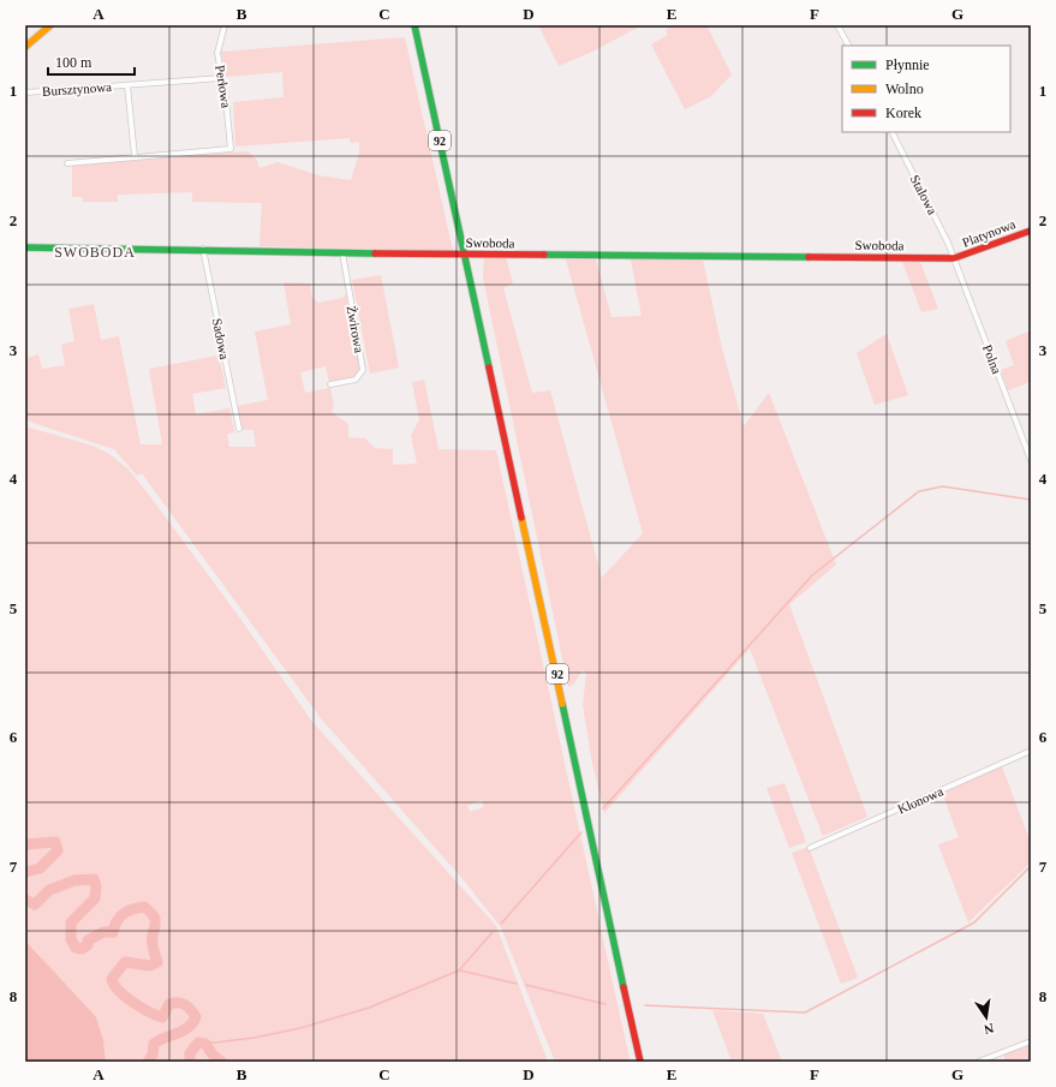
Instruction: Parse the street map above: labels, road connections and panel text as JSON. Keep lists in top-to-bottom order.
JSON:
{
  "streets": {
    "main road": ["92", "Platynowa", "Swoboda"],
    "street": [
      "Perłowa",
      "Bursztynowa",
      "Stalowa",
      "Żwirowa",
      "Sadowa",
      "Polna",
      "Klonowa"
    ]
  },
  "crossings": [
    ["Perłowa", "Bursztynowa"],
    ["92", "Swoboda"],
    ["Stalowa", "Platynowa"],
    ["Stalowa", "Swoboda"],
    ["Stalowa", "Polna"],
    ["Platynowa", "Swoboda"],
    ["Platynowa", "Polna"],
    ["Swoboda", "Żwirowa"],
    ["Swoboda", "Sadowa"],
    ["Swoboda", "Polna"]
  ],
  "districts": ["SWOBODA"],
  "legend": ["Płynnie", "Wolno", "Korek"],
  "scale_bar": "100 m",
  "north": "bottom",
  "grid": {
    "columns": [
      "A",
      "B",
      "C",
      "D",
      "E",
      "F",
      "G"
    ],
    "rows": [
      "1",
      "2",
      "3",
      "4",
      "5",
      "6",
      "7",
      "8"
    ]
  }
}
